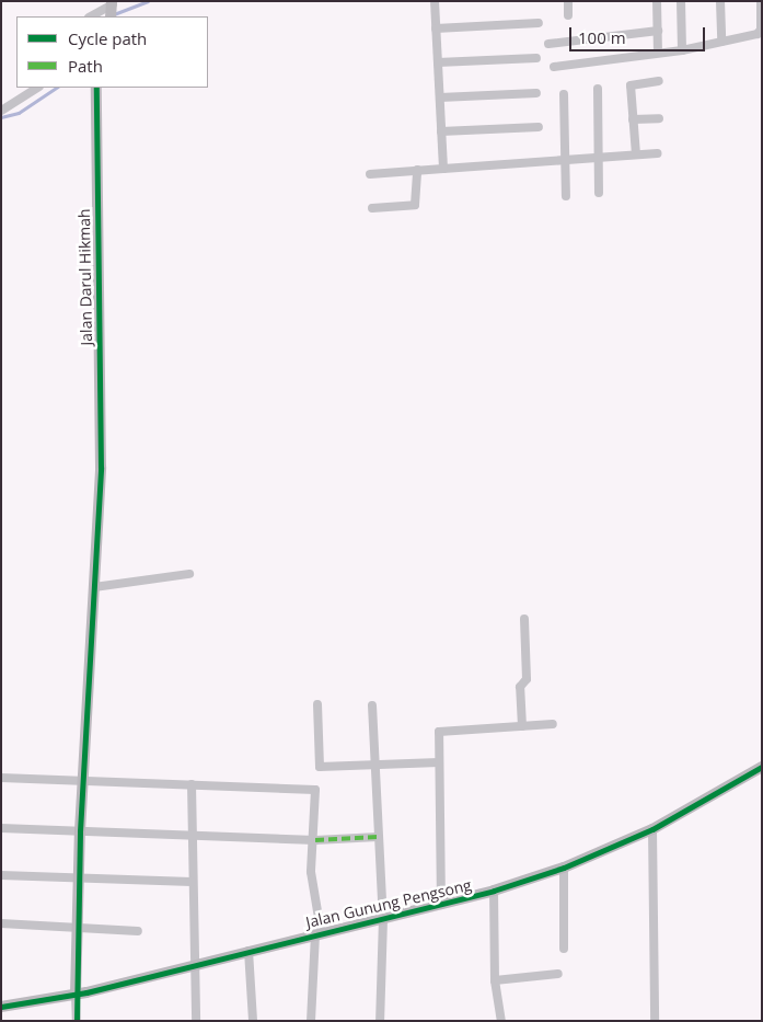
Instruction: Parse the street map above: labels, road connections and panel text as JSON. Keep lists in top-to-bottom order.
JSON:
{
  "streets": {
    "street": ["Jalan Darul Hikmah", "Jalan Gunung Pengsong"]
  },
  "crossings": [
    ["Jalan Darul Hikmah", "Jalan Gunung Pengsong"]
  ],
  "legend": ["Cycle path", "Path"],
  "scale_bar": "100 m"
}
